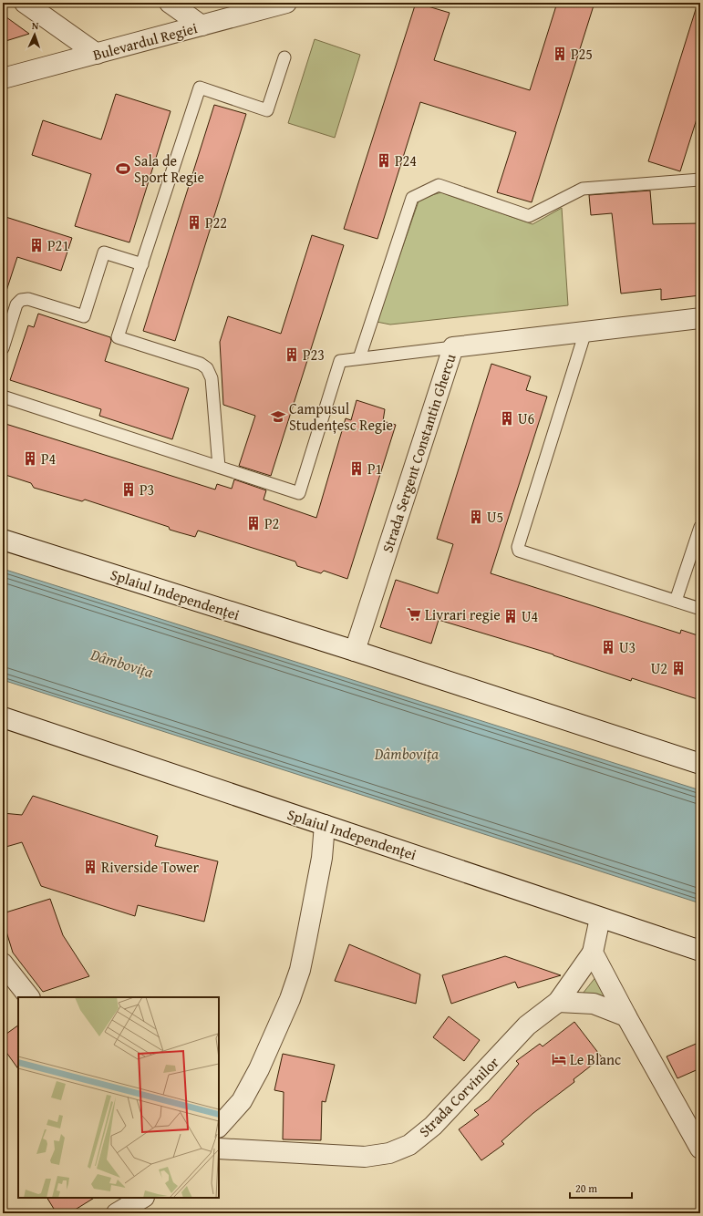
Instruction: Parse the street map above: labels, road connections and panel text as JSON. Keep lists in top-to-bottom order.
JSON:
{
  "streets": {
    "street": [
      "Bulevardul Regiei",
      "Strada Sergent Constantin Ghercu",
      "Splaiul Independenței",
      "Strada Corvinilor"
    ]
  },
  "crossings": [
    ["Strada Sergent Constantin Ghercu", "Splaiul Independenței"]
  ],
  "water": ["Dâmbovița"],
  "places": {
    "building": [
      "P25",
      "P24",
      "P22",
      "P21",
      "P23",
      "U6",
      "P4",
      "P1",
      "P3",
      "U5",
      "P2",
      "U4",
      "U3",
      "U2",
      "Riverside Tower"
    ],
    "sports": ["Sala de Sport Regie"],
    "school or university": ["Campusul Studențesc Regie"],
    "supermarket": ["Livrari regie"],
    "hotel": ["Le Blanc"]
  },
  "scale_bar": "20 m",
  "north": "top"
}
